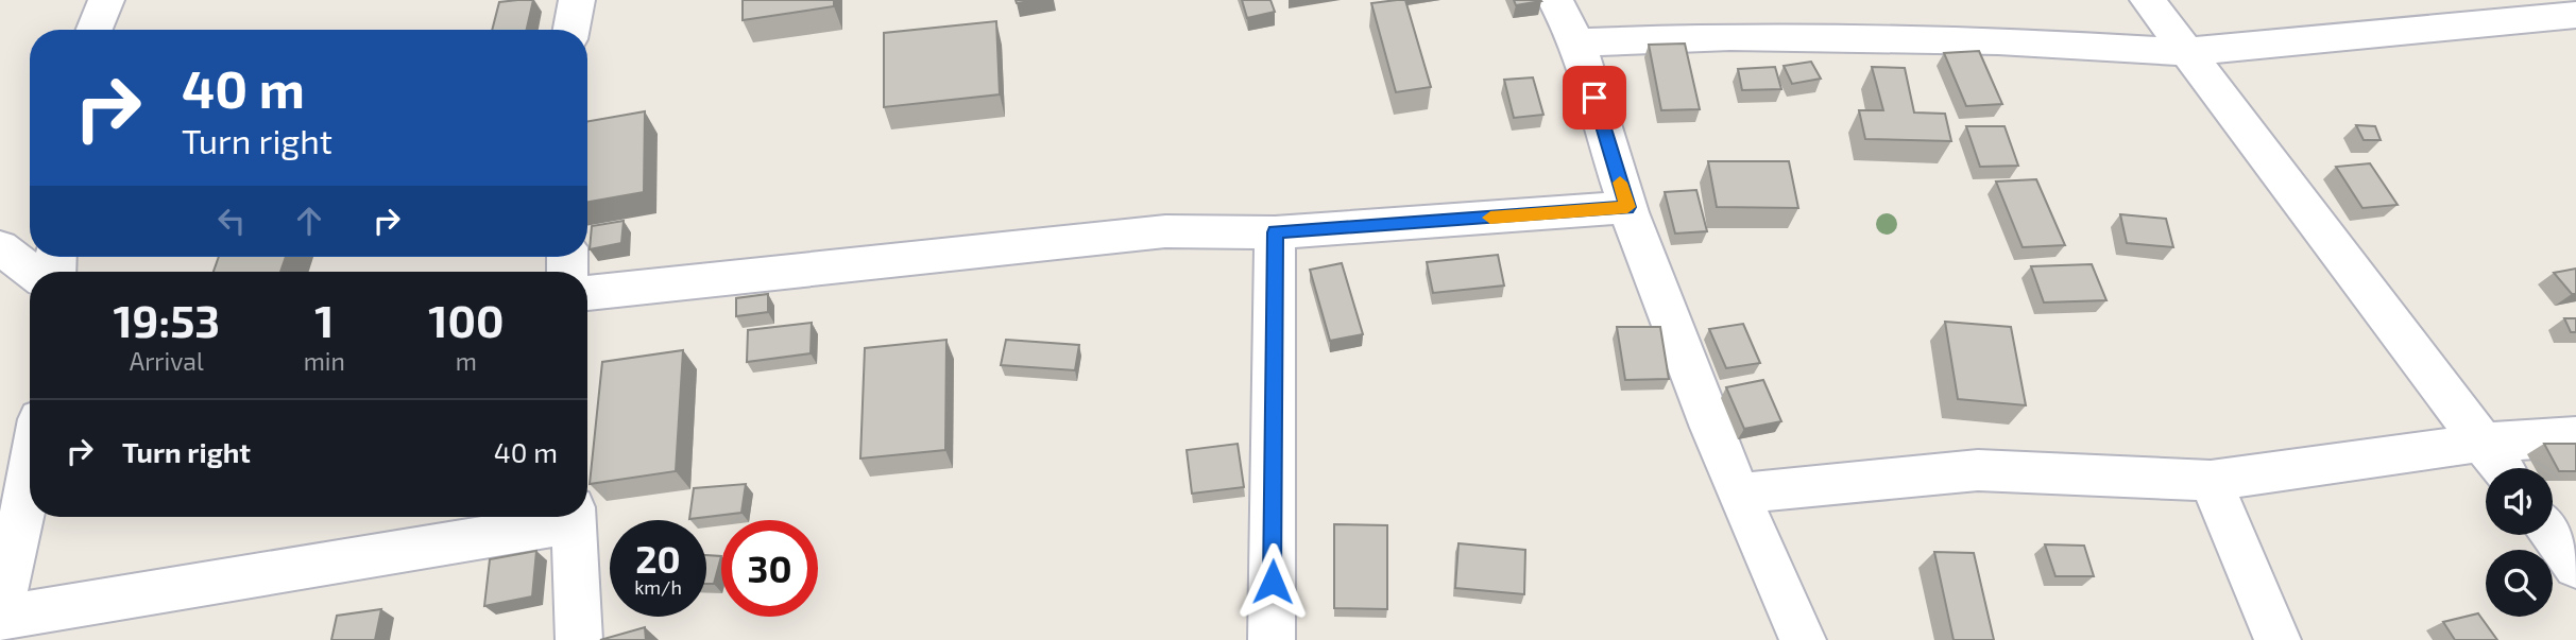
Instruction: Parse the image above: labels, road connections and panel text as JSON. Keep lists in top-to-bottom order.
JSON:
{
  "page": {
    "turn": ["40 m", "Turn right"],
    "eta": [
      "19:53",
      "Arrival",
      "1",
      "min",
      "100",
      "m"
    ],
    "list": [
      {
        "name": "Turn right",
        "value": "40 m"
      }
    ],
    "speed": "20 km/h",
    "limit": "30"
  }
}
